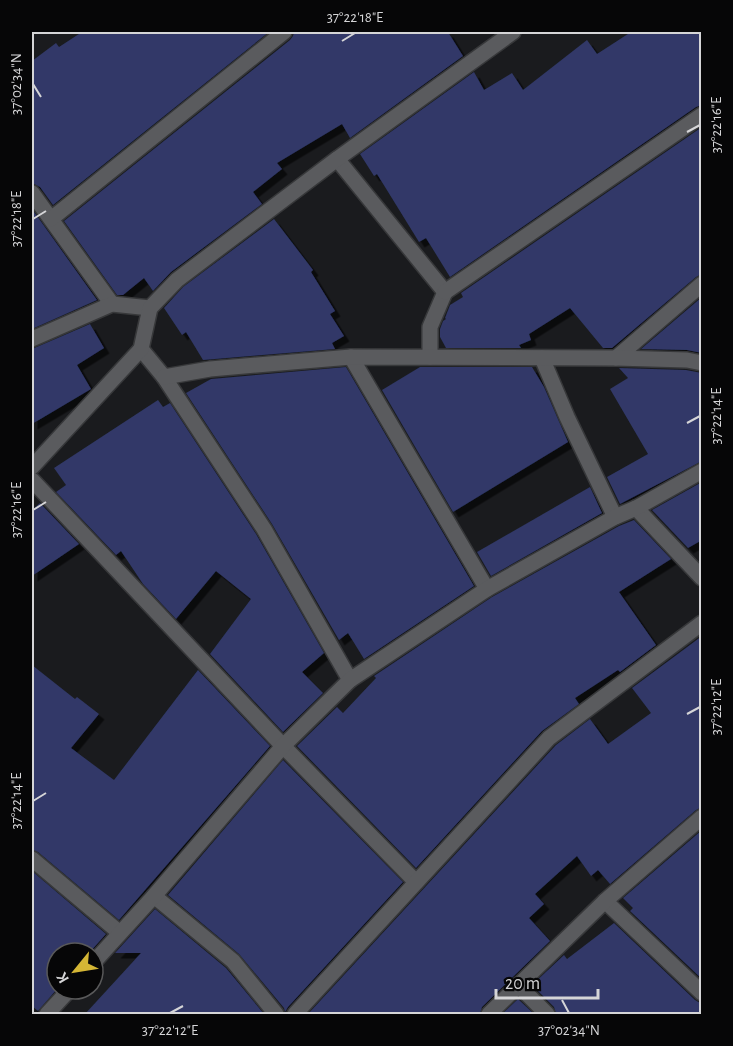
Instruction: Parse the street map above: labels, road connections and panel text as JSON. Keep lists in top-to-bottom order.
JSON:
{
  "scale_bar": "20 m",
  "north": "bottom left",
  "coordinates": [
    "37°22'18\"E",
    "37°02'34\"N",
    "37°22'16\"E",
    "37°22'14\"E",
    "37°22'12\"E"
  ]
}
